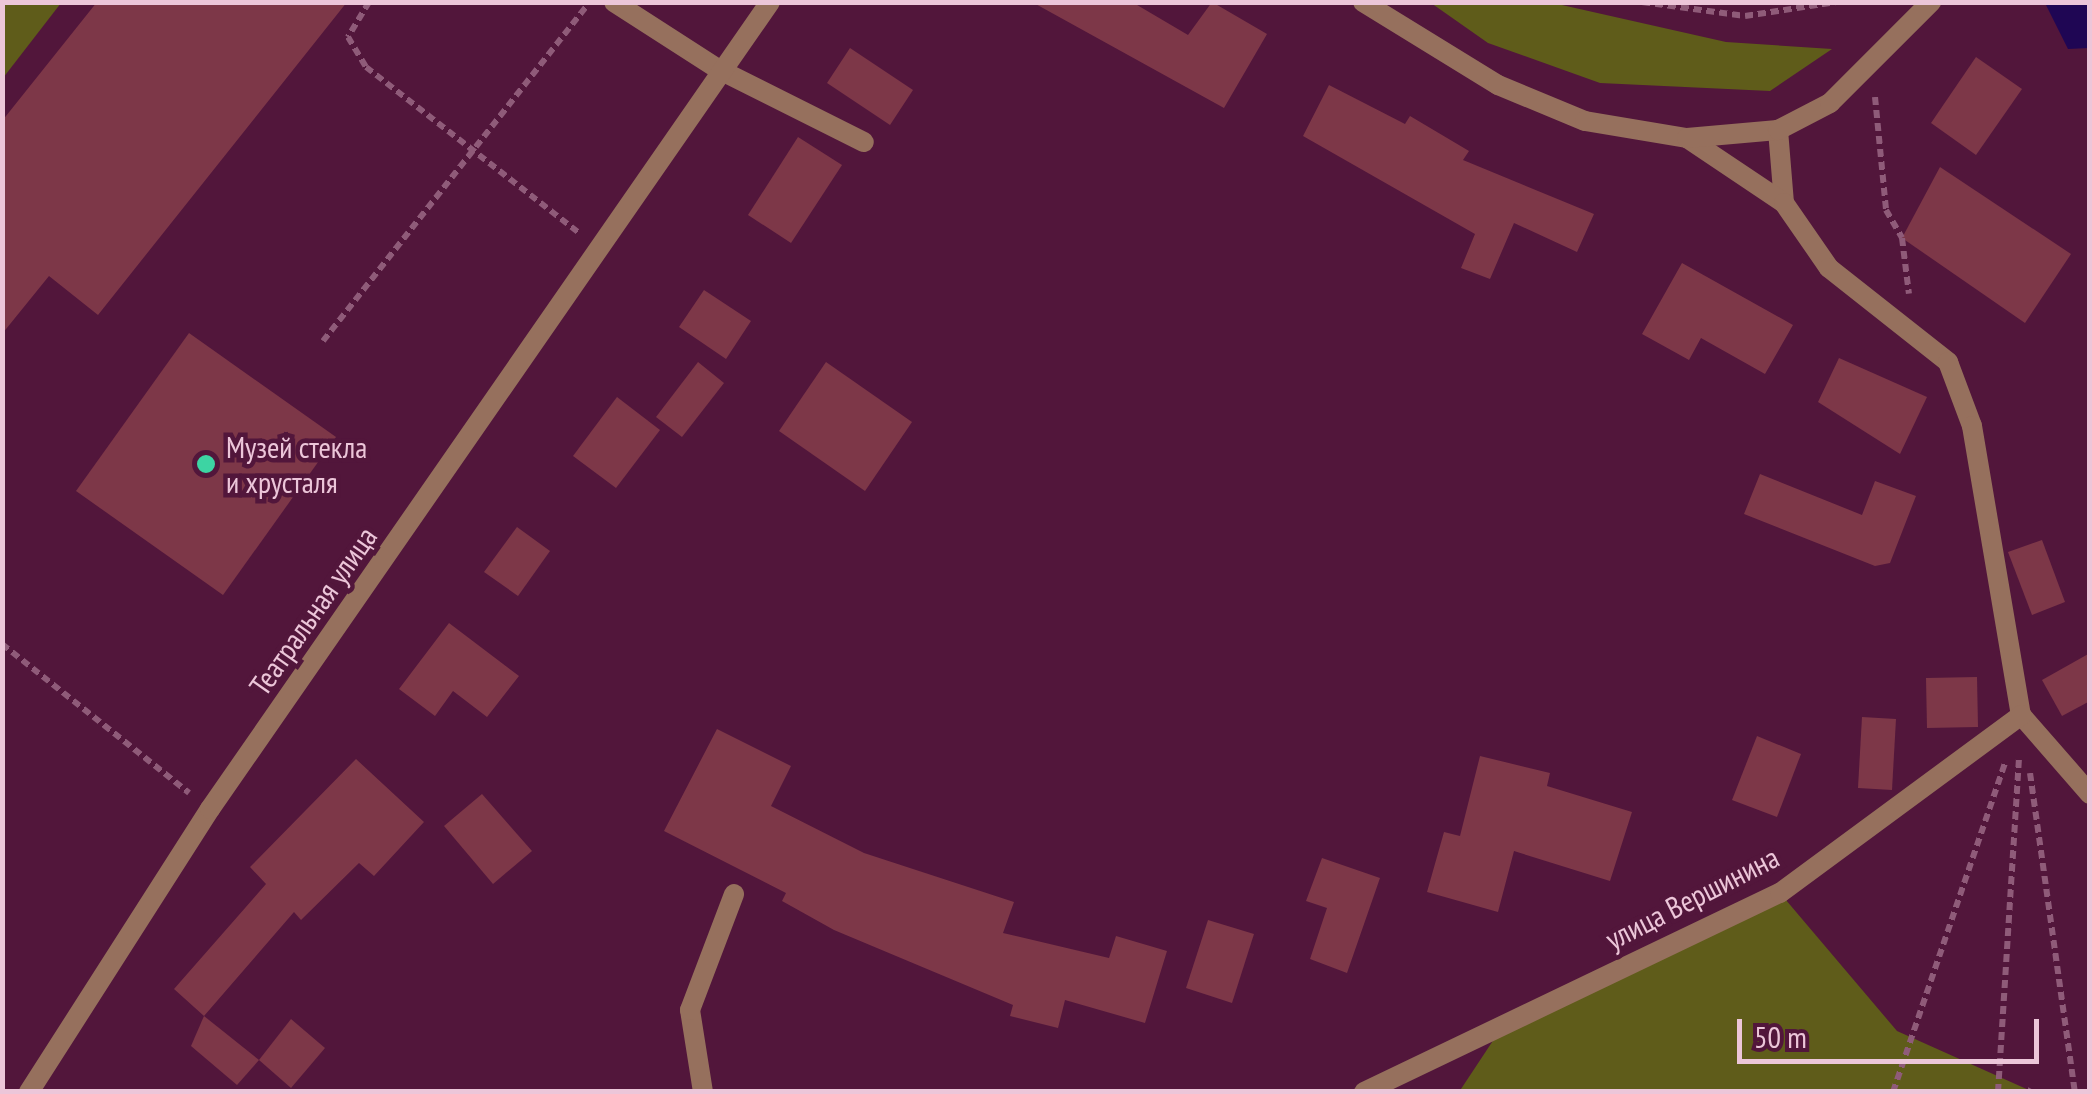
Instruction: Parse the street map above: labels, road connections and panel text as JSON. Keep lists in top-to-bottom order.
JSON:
{
  "streets": {
    "street": ["Театральная улица", "улица Вершинина"]
  },
  "places": ["Музей стекла и хрусталя"],
  "scale_bar": "50 m"
}
